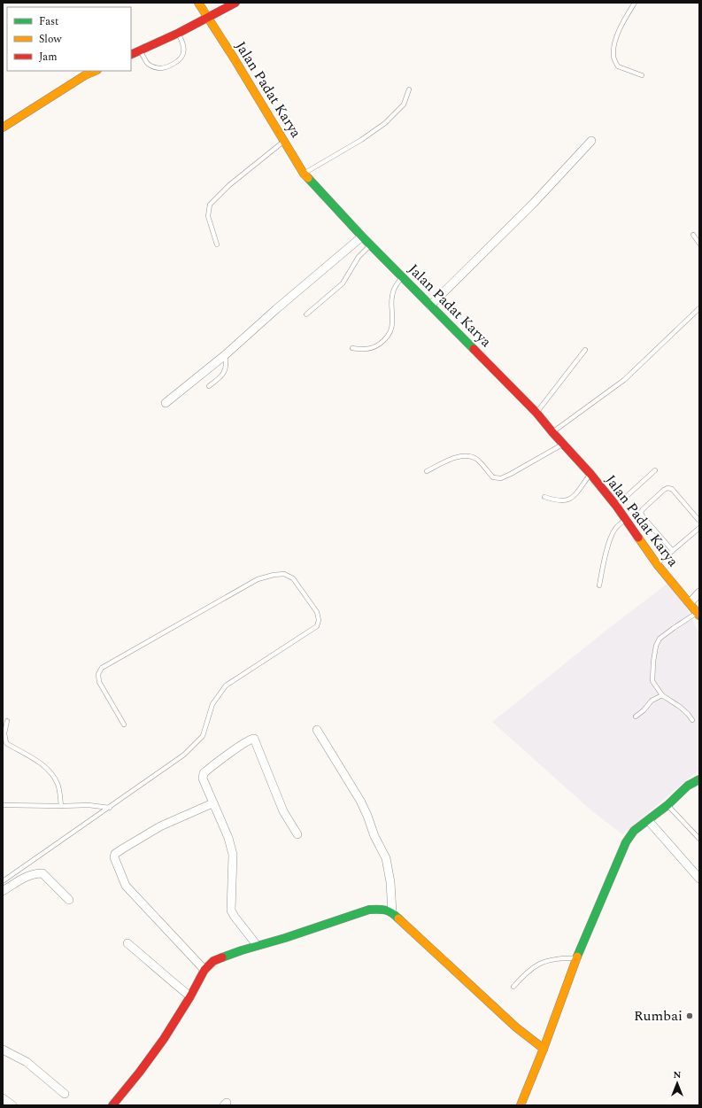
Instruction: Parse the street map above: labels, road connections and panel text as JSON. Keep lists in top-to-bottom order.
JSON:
{
  "streets": {
    "main road": ["Jalan Padat Karya"]
  },
  "places": ["Rumbai"],
  "legend": ["Fast", "Slow", "Jam"],
  "north": "top"
}
